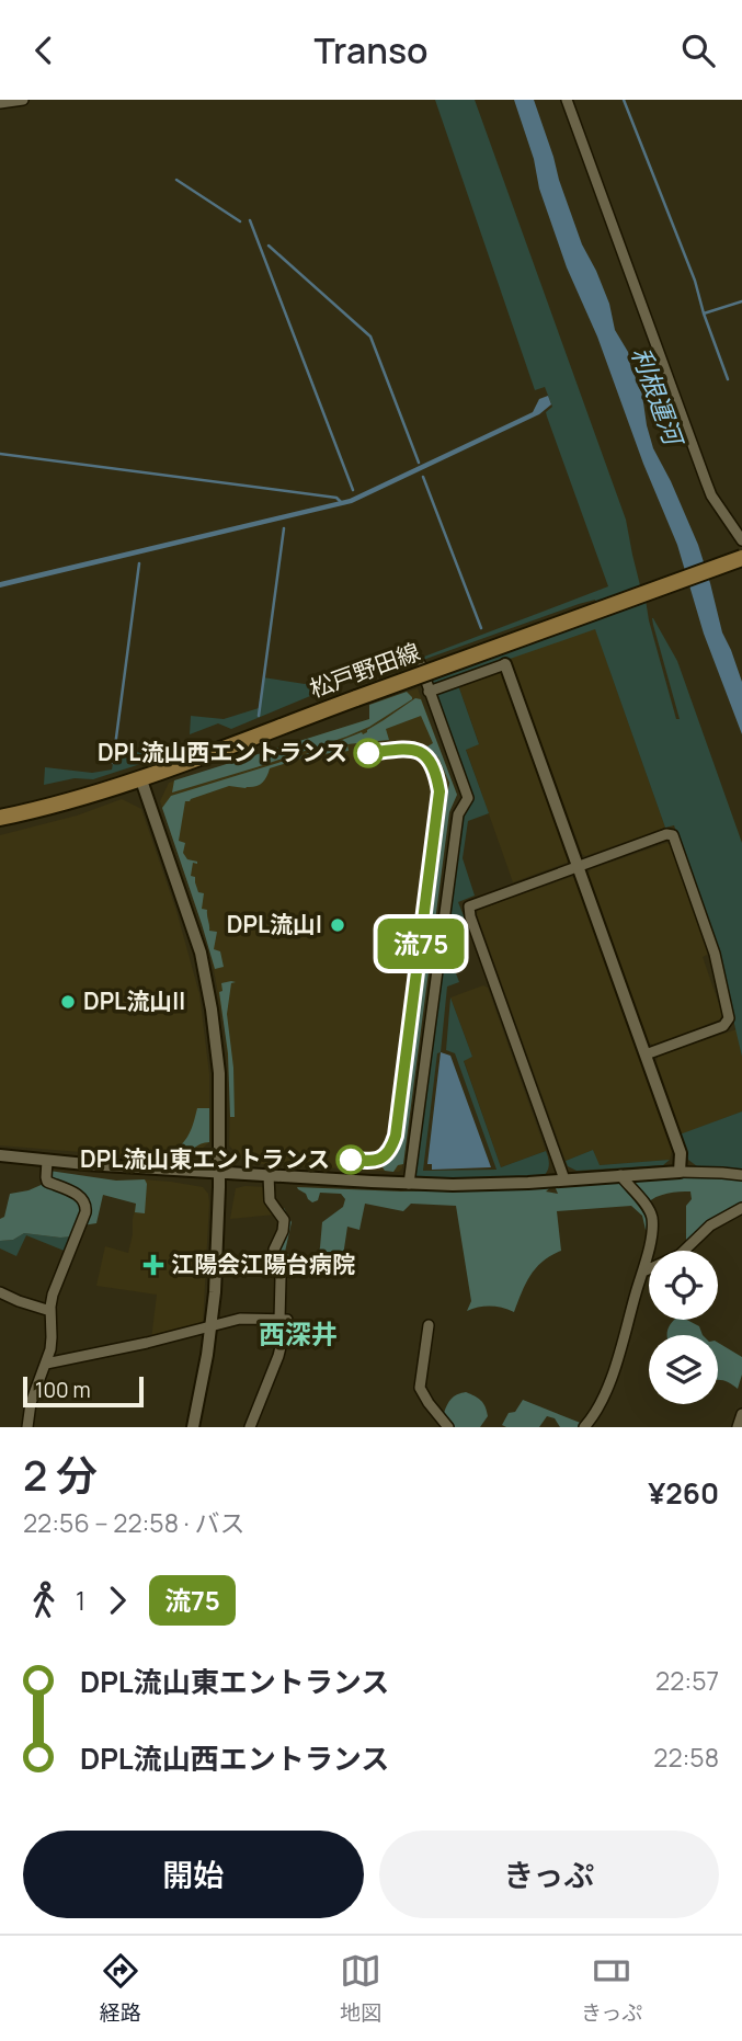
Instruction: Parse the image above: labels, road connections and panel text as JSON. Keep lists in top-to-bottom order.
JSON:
{
  "streets": {
    "main road": ["松戸野田線"]
  },
  "districts": ["西深井"],
  "water": ["利根運河"],
  "places": {
    "other": [
      "DPL流山西エントランス",
      "DPL流山I",
      "DPL流山II",
      "DPL流山東エントランス"
    ],
    "health": ["江陽会江陽台病院"]
  },
  "lines": ["bus line 流75"],
  "scale_bar": "100 m",
  "page": {
    "header": "Transo",
    "on_map": "流75",
    "scale": "100 m",
    "heading": ["2 分", "22:56 – 22:58 · バス", "¥260"],
    "legs": ["1", "流75"],
    "list": [
      {
        "name": "DPL流山東エントランス",
        "value": "22:57"
      },
      {
        "name": "DPL流山西エントランス",
        "value": "22:58"
      }
    ],
    "buttons": ["開始", "きっぷ"],
    "tabs": ["経路", "地図", "きっぷ"]
  }
}
